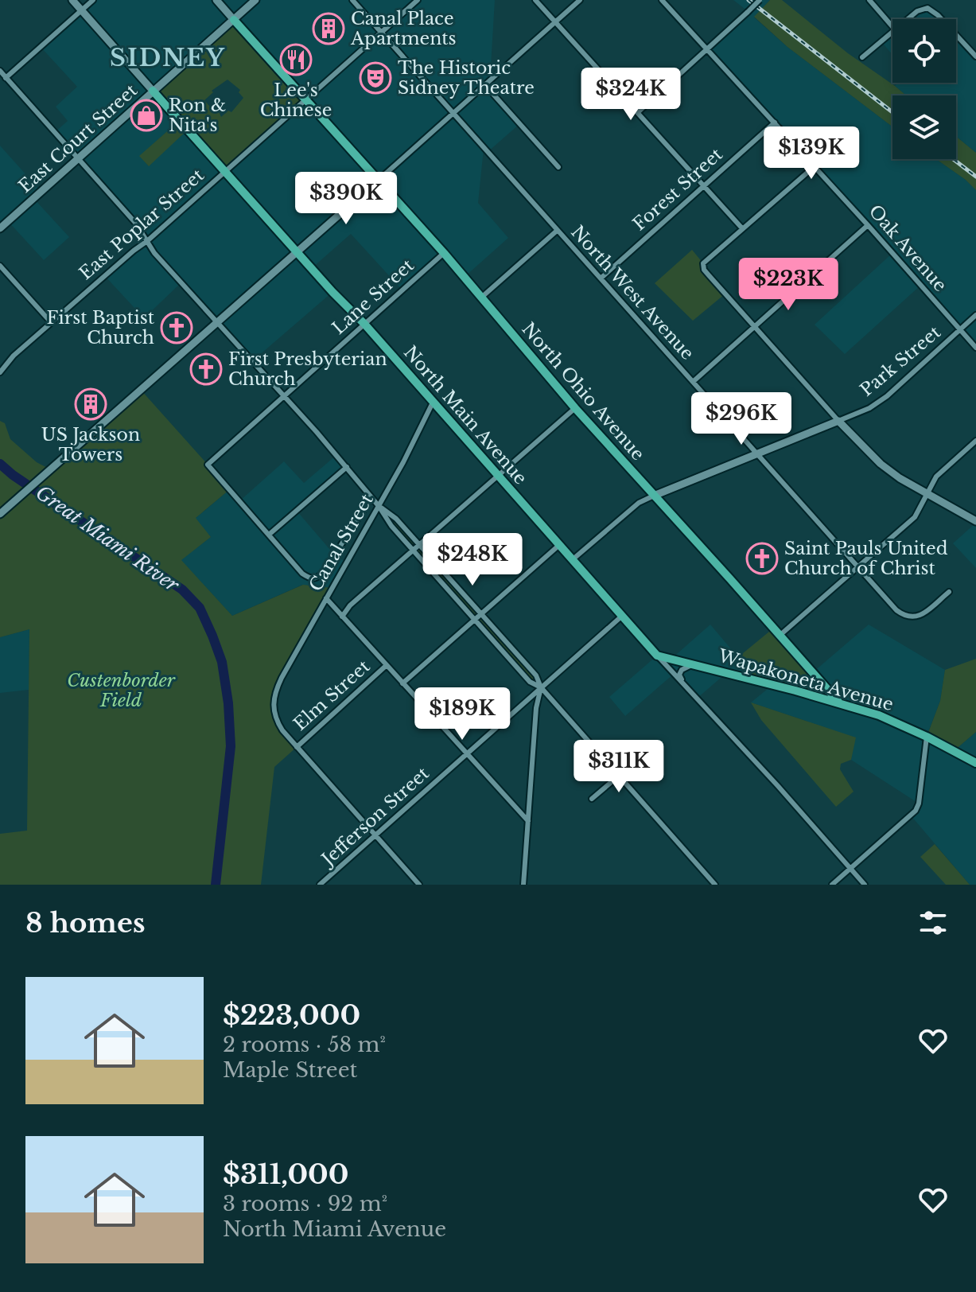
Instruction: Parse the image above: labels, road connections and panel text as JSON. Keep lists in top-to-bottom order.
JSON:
{
  "streets": {
    "main road": [
      "East Court Street",
      "North Ohio Avenue",
      "North Main Avenue",
      "Wapakoneta Avenue"
    ],
    "street": [
      "Forest Street",
      "East Poplar Street",
      "Oak Avenue",
      "North West Avenue",
      "Lane Street",
      "Park Street",
      "Canal Street",
      "Elm Street",
      "Jefferson Street"
    ]
  },
  "crossings": [
    ["East Court Street", "North Ohio Avenue"],
    ["East Court Street", "North Main Avenue"],
    ["Forest Street", "Oak Avenue"],
    ["Forest Street", "North West Avenue"],
    ["East Poplar Street", "North West Avenue"],
    ["East Poplar Street", "North Ohio Avenue"],
    ["East Poplar Street", "North Main Avenue"],
    ["Oak Avenue", "Park Street"],
    ["Lane Street", "North Ohio Avenue"],
    ["Lane Street", "North Main Avenue"],
    ["North Ohio Avenue", "Wapakoneta Avenue"],
    ["North Main Avenue", "Canal Street"],
    ["North Main Avenue", "Wapakoneta Avenue"],
    ["North Main Avenue", "Jefferson Street"],
    ["Canal Street", "Elm Street"]
  ],
  "districts": ["SIDNEY"],
  "water": ["Great Miami River"],
  "parks": ["Custenborder Field"],
  "places": {
    "building": ["Canal Place Apartments", "US Jackson Towers"],
    "restaurant": ["Lee's Chinese"],
    "theatre": ["The Historic Sidney Theatre"],
    "shop": ["Ron & Nita's"],
    "church": ["First Baptist Church", "First Presbyterian Church", "Saint Pauls United Church of Christ"]
  },
  "page": {
    "price": [
      "$324K",
      "$139K",
      "$390K",
      "$223K",
      "$296K",
      "$248K",
      "$189K",
      "$311K"
    ],
    "heading": "8 homes",
    "list": [
      {
        "name": "$223,000",
        "note": "2 rooms · 58 m² · Maple Street"
      },
      {
        "name": "$311,000",
        "note": "3 rooms · 92 m² · North Miami Avenue"
      }
    ]
  }
}
